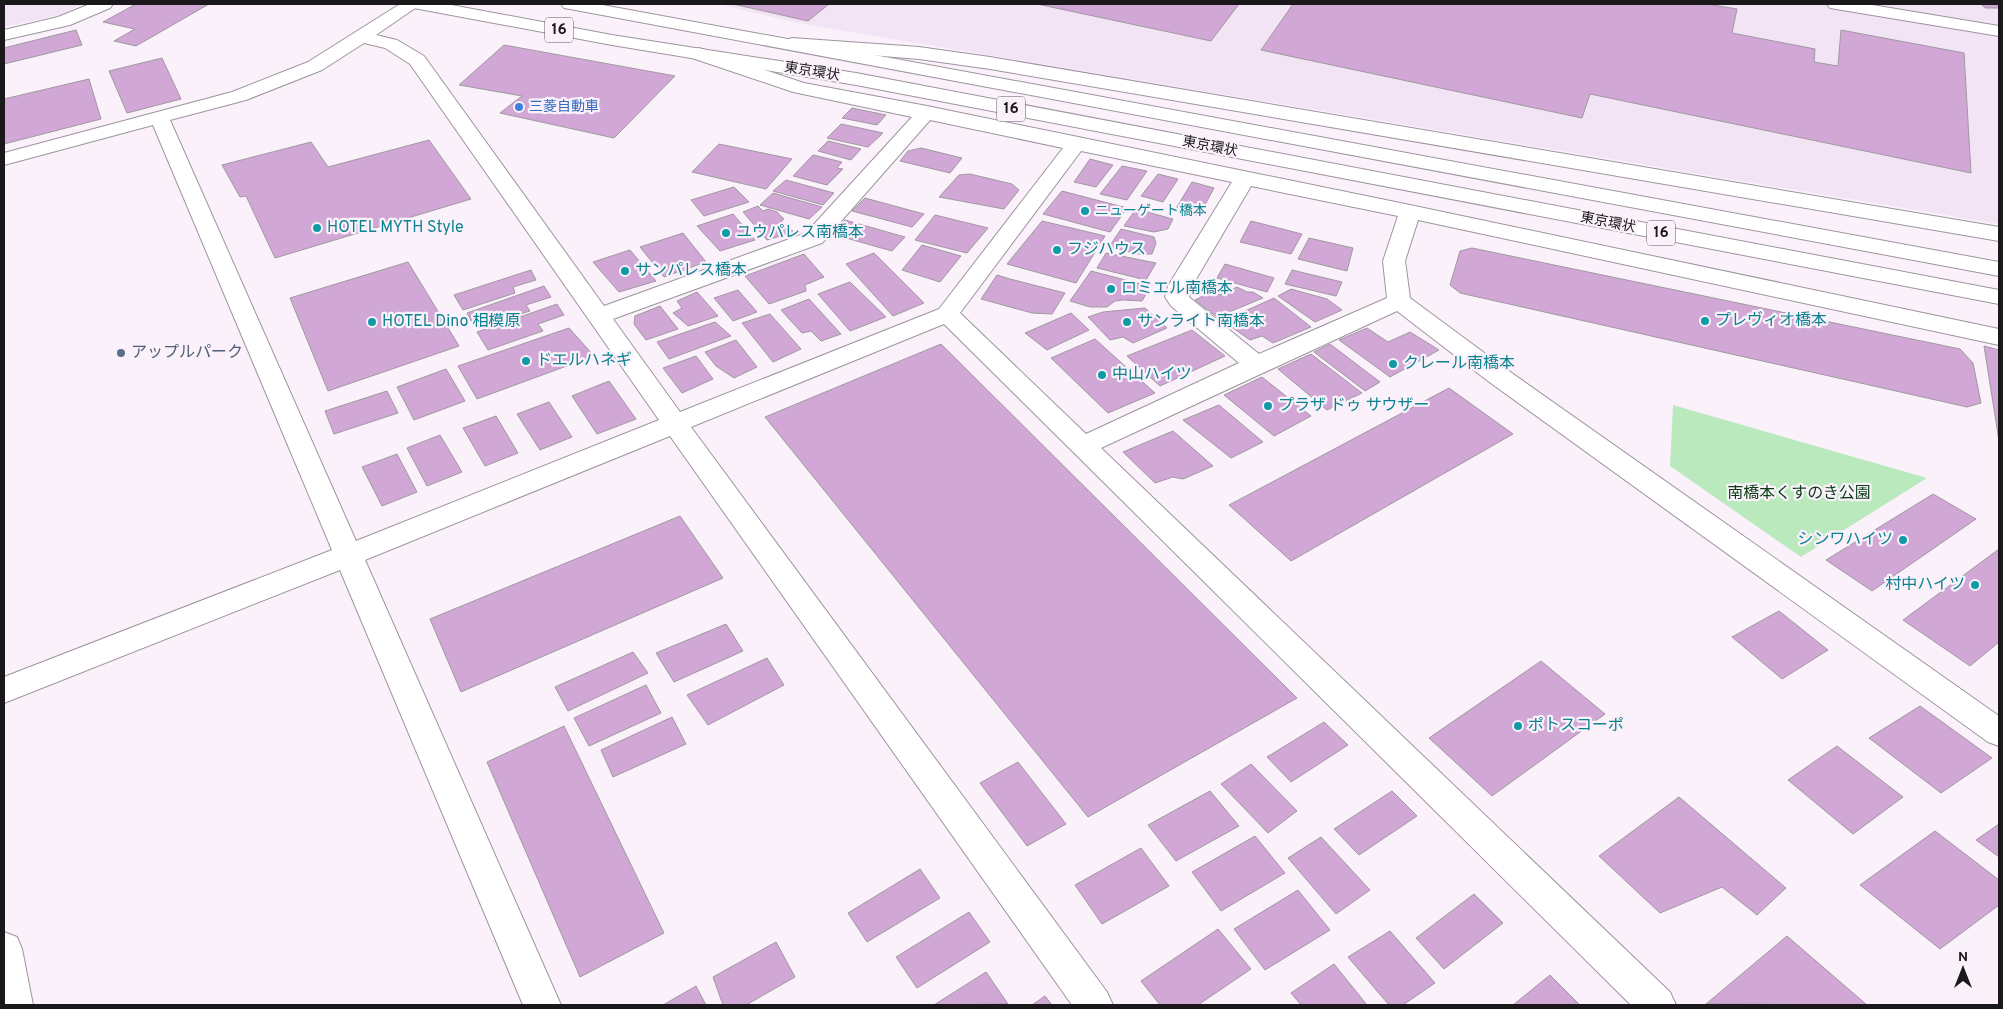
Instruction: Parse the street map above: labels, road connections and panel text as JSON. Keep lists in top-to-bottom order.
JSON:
{
  "streets": {
    "main road": ["16", "東京環状"]
  },
  "parks": ["南橋本くすのき公園"],
  "places": [
    "三菱自動車",
    "ニューゲート橋本",
    "HOTEL MYTH Style",
    "ユウパレス南橋本",
    "フジハウス",
    "サンパレス橋本",
    "ロミエル南橋本",
    "プレヴィオ橋本",
    "HOTEL Dino 相模原",
    "サンライト南橋本",
    "アップルパーク",
    "ドエルハネギ",
    "クレール南橋本",
    "中山ハイツ",
    "プラザ ドゥ サウザー",
    "シンワハイツ",
    "村中ハイツ",
    "ポトスコーポ"
  ],
  "north": "top"
}
